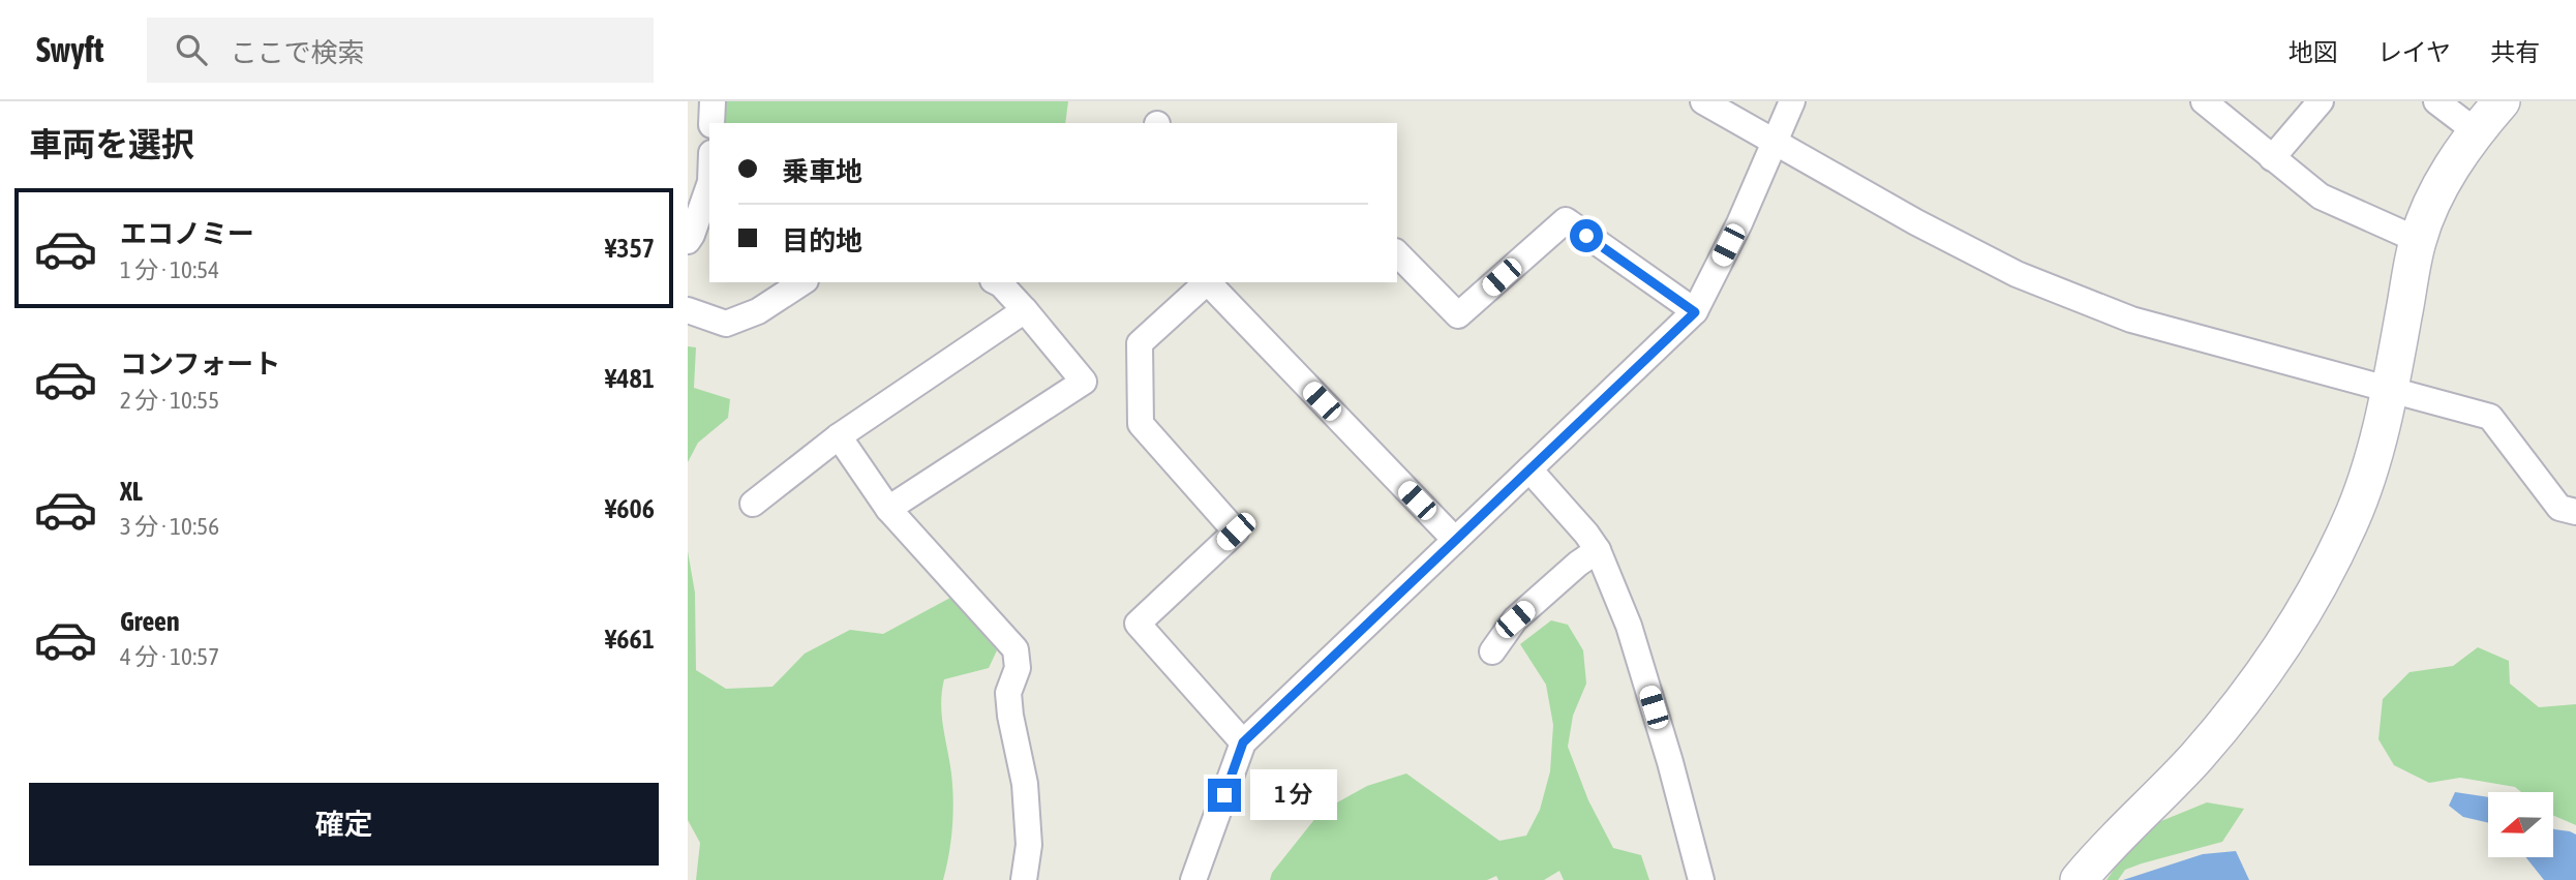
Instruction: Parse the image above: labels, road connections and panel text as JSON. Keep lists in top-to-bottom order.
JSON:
{
  "north": "left",
  "page": {
    "header": "Swyft",
    "search": "ここで検索",
    "nav": ["地図", "レイヤ", "共有"],
    "heading": "車両を選択",
    "banner": ["乗車地", "目的地"],
    "list": [
      {
        "name": "エコノミー",
        "note": "1 分 · 10:54",
        "value": "¥357"
      },
      {
        "name": "コンフォート",
        "note": "2 分 · 10:55",
        "value": "¥481"
      },
      {
        "name": "XL",
        "note": "3 分 · 10:56",
        "value": "¥606"
      },
      {
        "name": "Green",
        "note": "4 分 · 10:57",
        "value": "¥661"
      }
    ],
    "buttons": "確定",
    "bubble": "1 分"
  }
}
